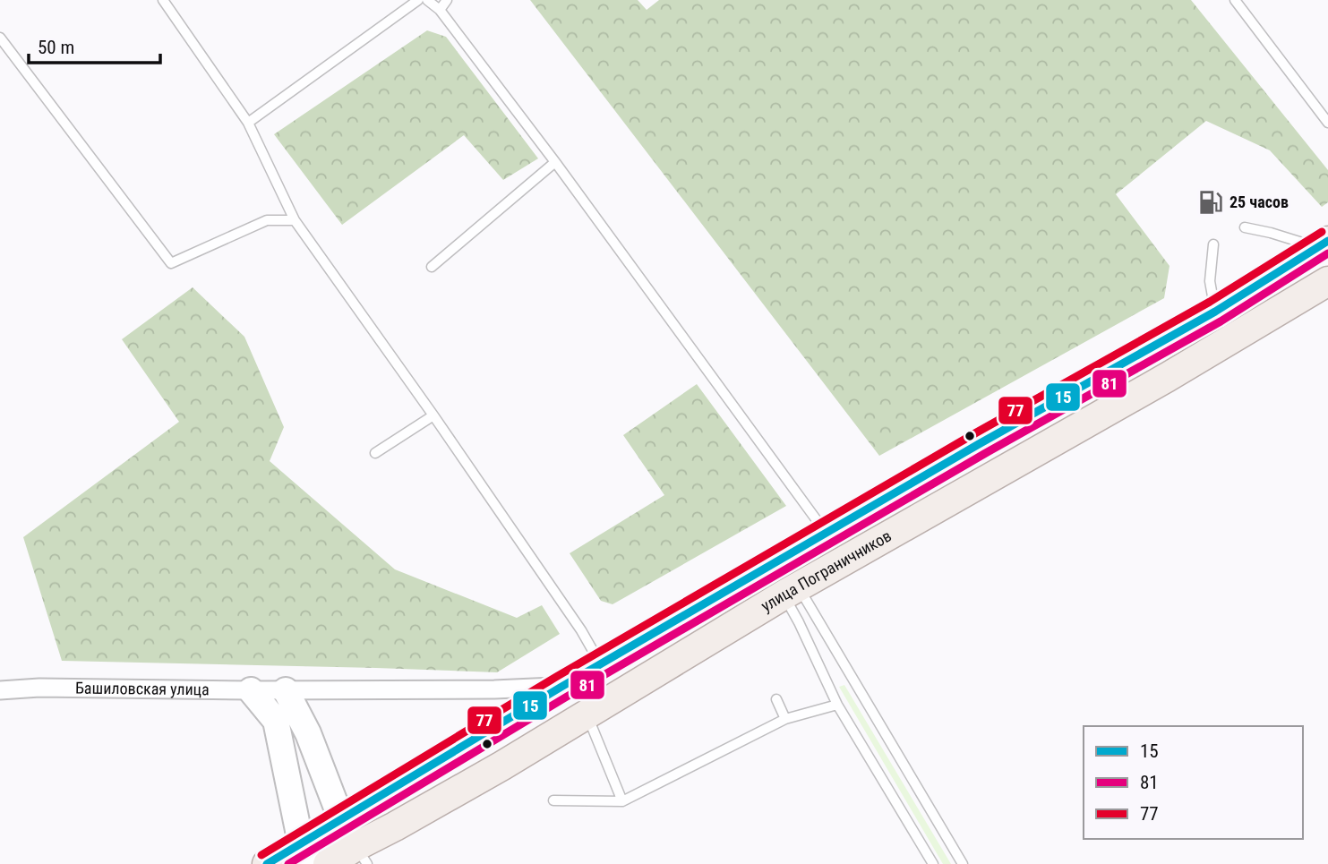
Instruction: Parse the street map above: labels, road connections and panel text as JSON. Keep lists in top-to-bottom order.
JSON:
{
  "streets": {
    "main road": ["улица Пограничников"],
    "street": ["Башиловская улица"]
  },
  "crossings": [
    ["улица Пограничников", "Башиловская улица"]
  ],
  "places": {
    "fuel station": ["25 часов"]
  },
  "lines": ["transit line 77", "transit line 15", "transit line 81"],
  "legend": ["15", "81", "77"],
  "scale_bar": "50 m"
}
